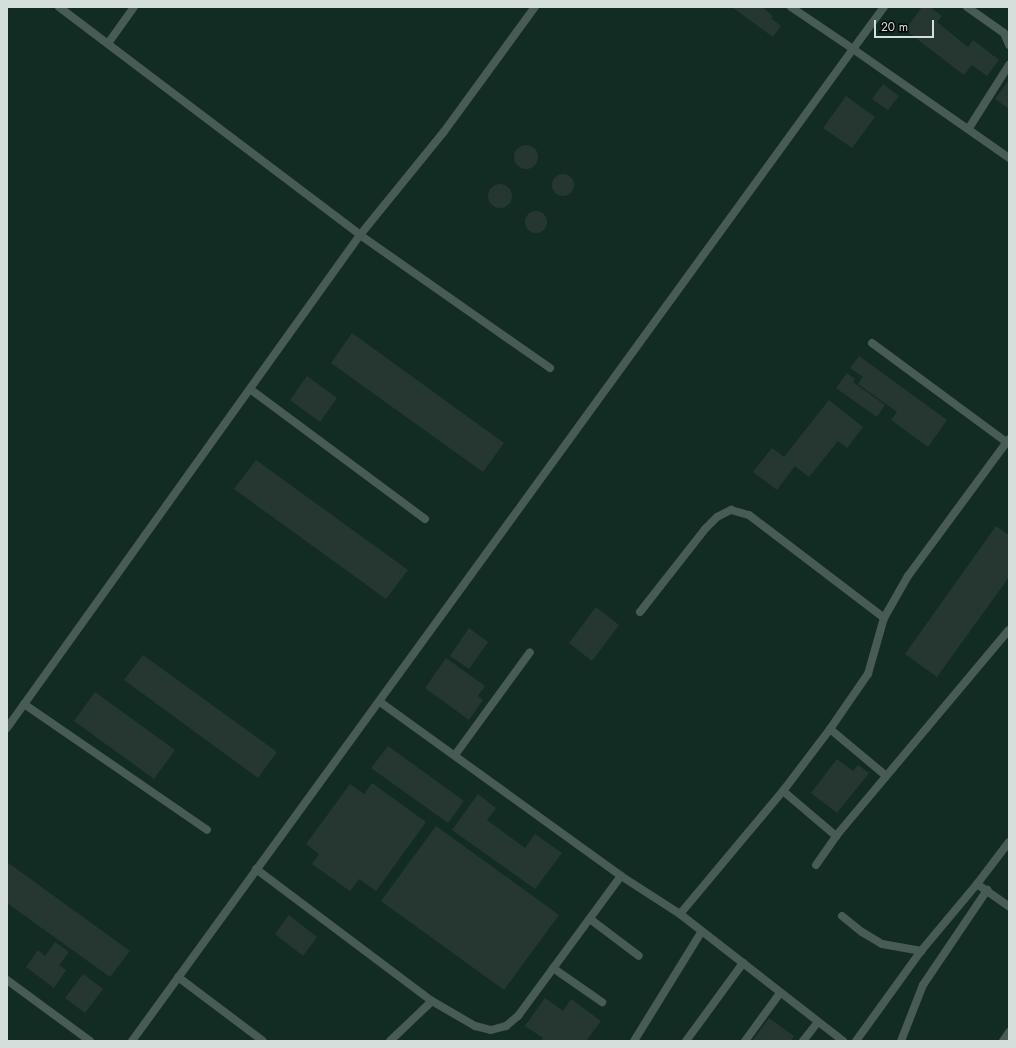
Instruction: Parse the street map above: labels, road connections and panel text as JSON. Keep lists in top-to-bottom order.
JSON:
{
  "scale_bar": "20 m"
}
